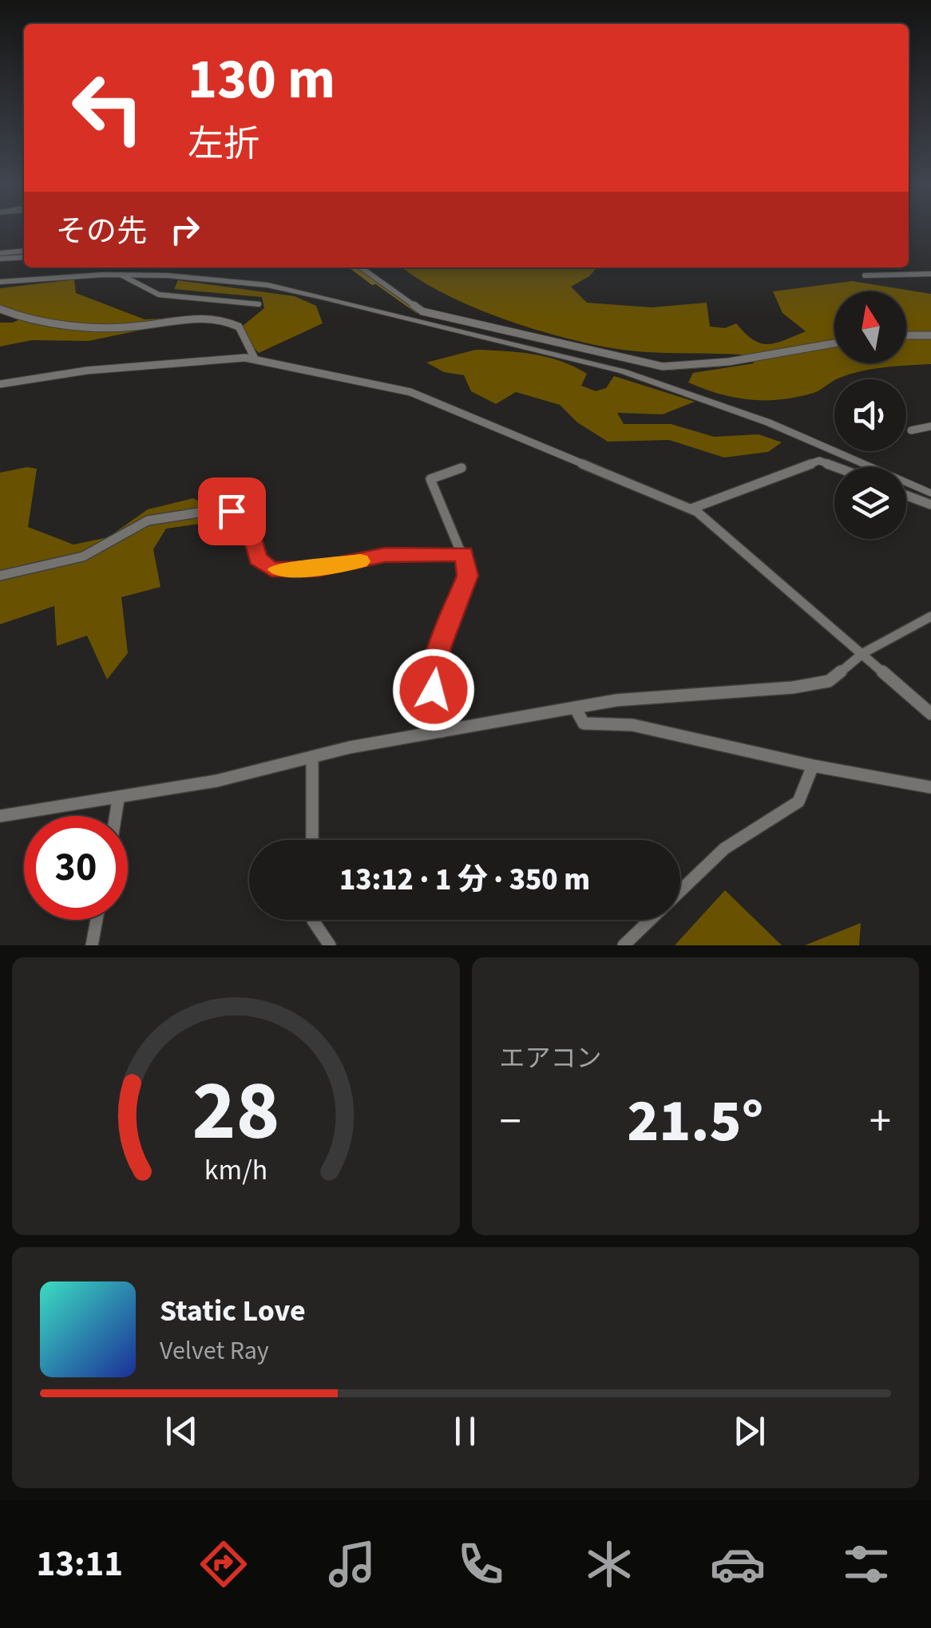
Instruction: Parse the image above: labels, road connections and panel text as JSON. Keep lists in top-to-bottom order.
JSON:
{
  "north": "top",
  "page": {
    "turn": ["130 m", "左折"],
    "then": "その先",
    "limit": "30",
    "trip": "13:12 · 1 分 · 350 m",
    "tile": "エアコン",
    "heat": ["−", "21.5°", "+"],
    "song": ["Static Love", "Velvet Ray"],
    "tabs": "13:11",
    "gauge": ["28", "km/h"]
  }
}
